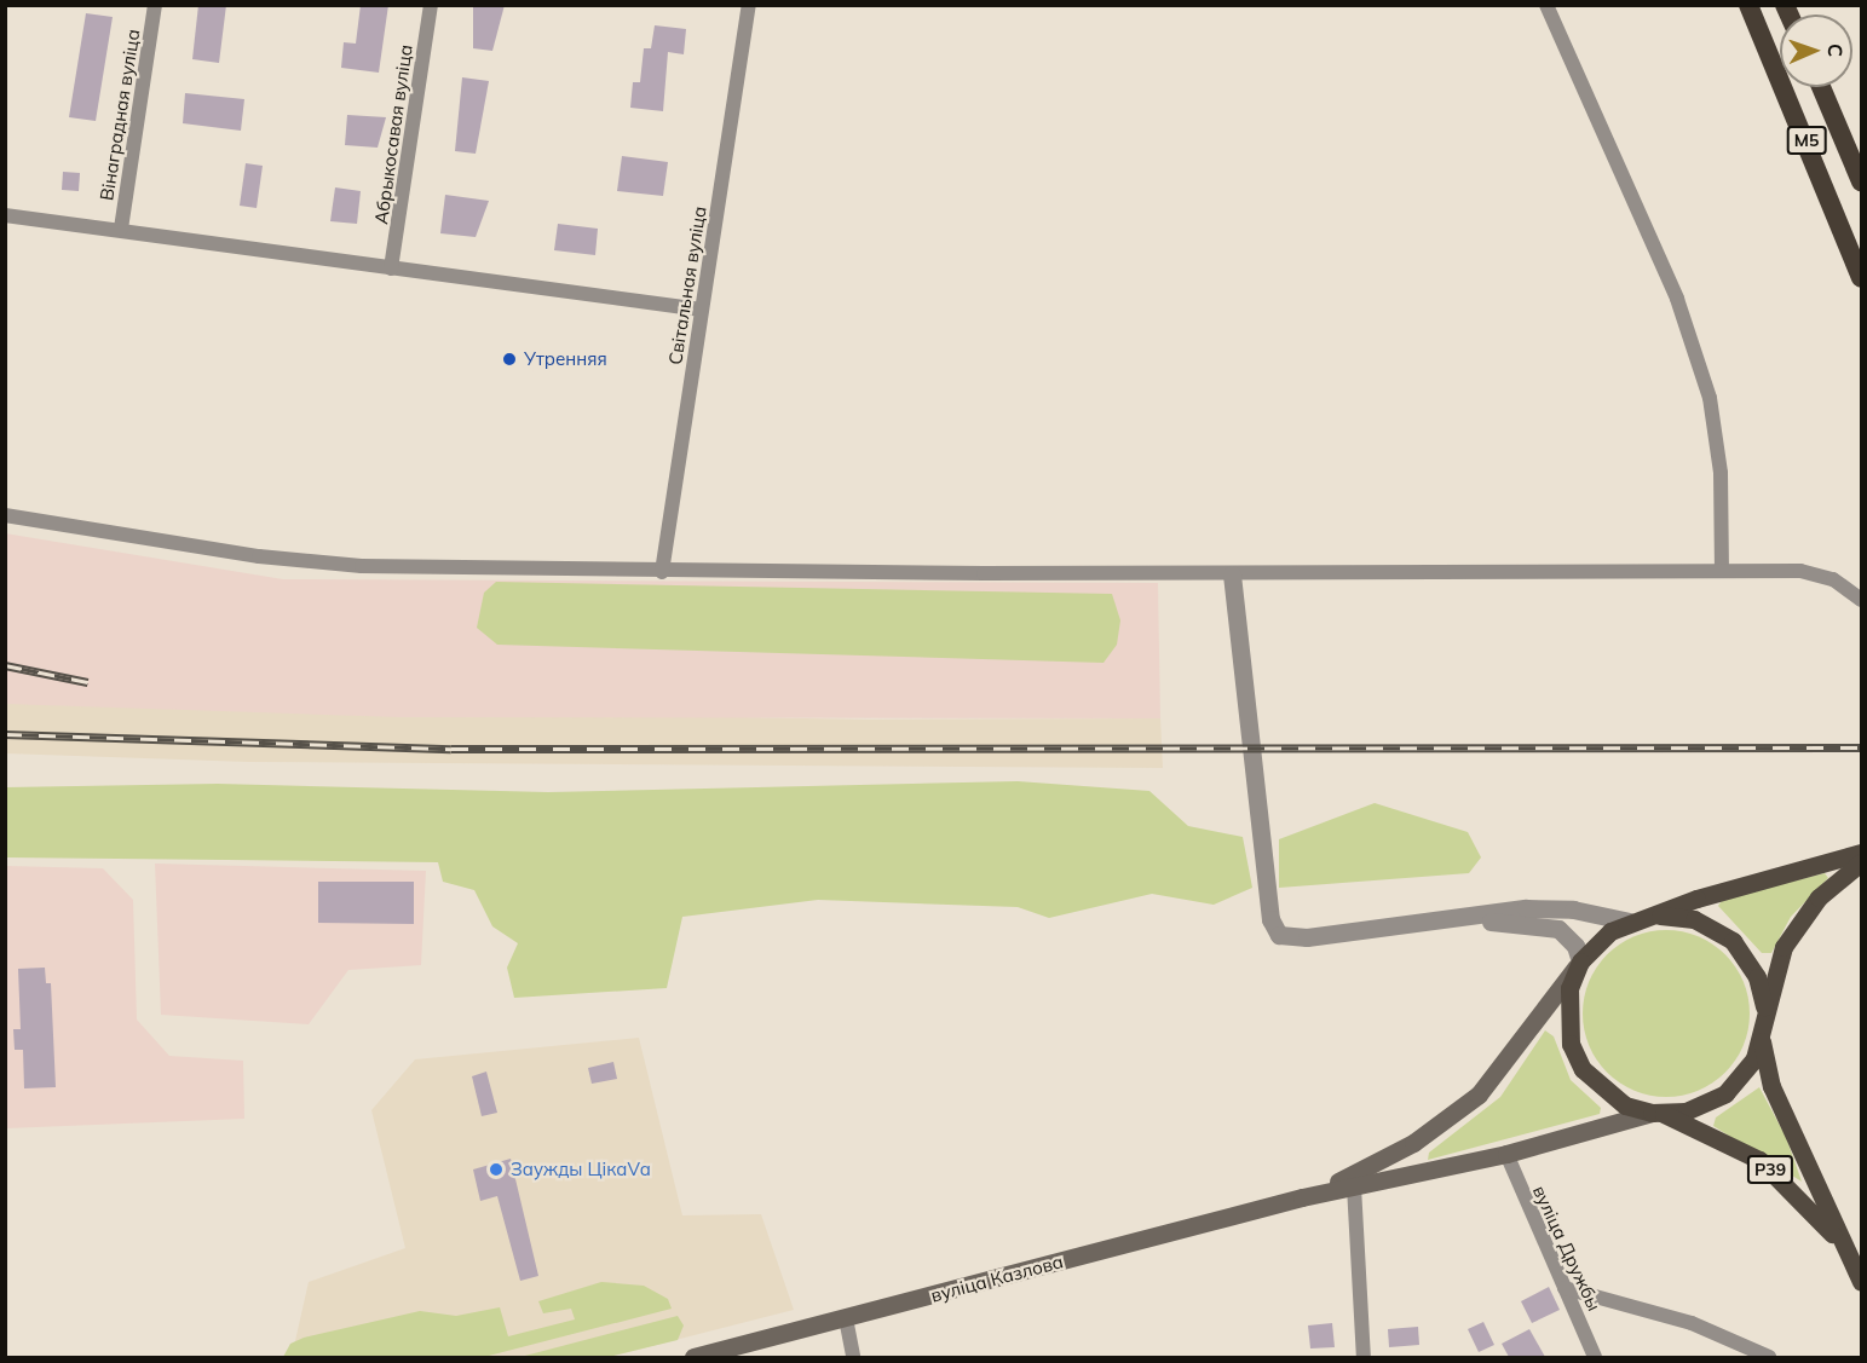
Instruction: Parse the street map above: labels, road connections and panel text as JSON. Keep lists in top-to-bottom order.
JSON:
{
  "streets": {
    "highway": ["М5"],
    "main road": ["Р39", "вуліца Казлова"],
    "street": [
      "Вінаградная вуліца",
      "Абрыкосавая вуліца",
      "Світальная вуліца",
      "вуліца Дружбы"
    ]
  },
  "places": ["Утренняя", "Заужды ЦікаVа"],
  "north": "right"
}
